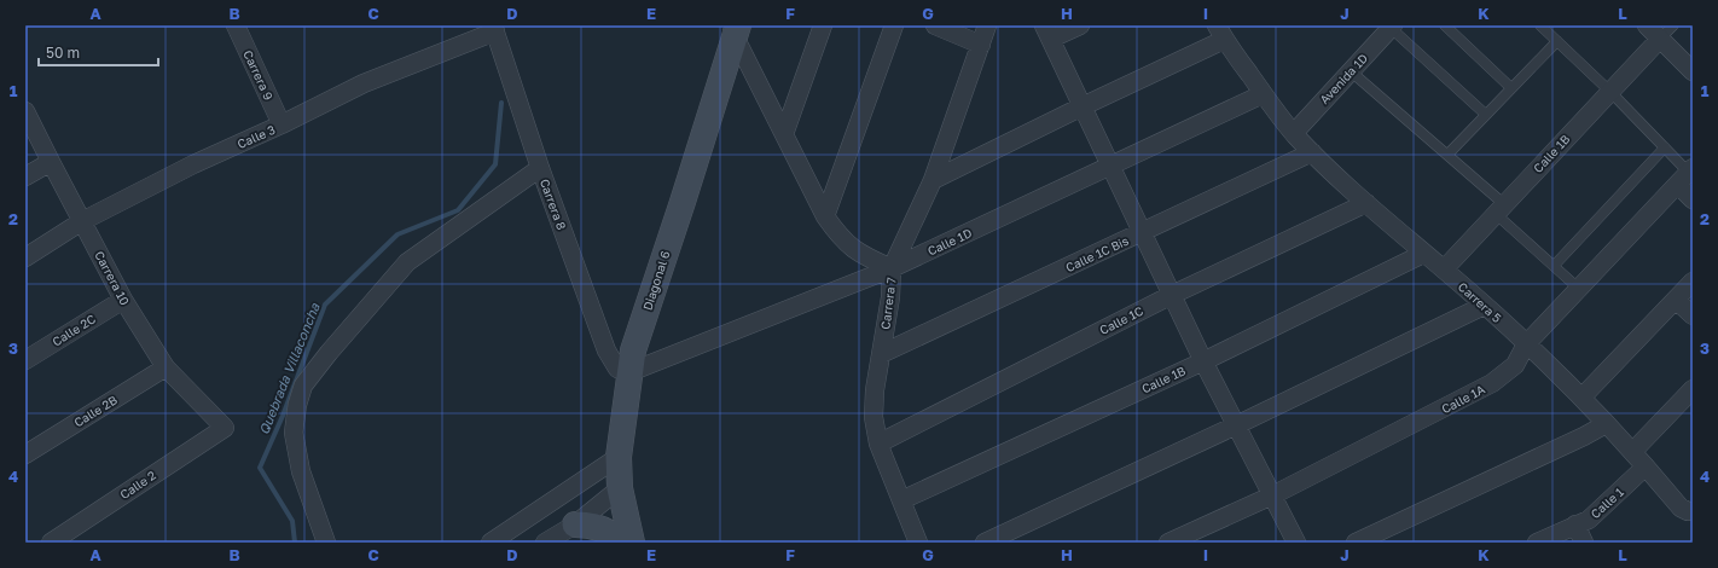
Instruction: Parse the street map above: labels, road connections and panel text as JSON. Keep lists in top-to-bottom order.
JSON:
{
  "streets": {
    "street": [
      "Carrera 9",
      "Avenida 1D",
      "Calle 3",
      "Calle 1B",
      "Carrera 8",
      "Calle 1D",
      "Calle 1C Bis",
      "Carrera 10",
      "Diagonal 6",
      "Carrera 5",
      "Carrera 7",
      "Calle 1C",
      "Calle 2C",
      "Calle 1A",
      "Calle 2B",
      "Calle 2",
      "Calle 1"
    ]
  },
  "crossings": [
    ["Carrera 9", "Calle 3"],
    ["Avenida 1D", "Carrera 5"],
    ["Calle 3", "Carrera 8"],
    ["Calle 3", "Carrera 10"],
    ["Calle 1B", "Carrera 5"],
    ["Calle 1B", "Carrera 7"],
    ["Carrera 8", "Calle 1D"],
    ["Carrera 8", "Diagonal 6"],
    ["Calle 1D", "Diagonal 6"],
    ["Calle 1D", "Carrera 5"],
    ["Calle 1D", "Carrera 7"],
    ["Calle 1C Bis", "Carrera 5"],
    ["Calle 1C Bis", "Carrera 7"],
    ["Carrera 10", "Calle 2C"],
    ["Carrera 10", "Calle 2B"],
    ["Carrera 10", "Calle 2"],
    ["Diagonal 6", "Carrera 7"],
    ["Carrera 5", "Calle 1C"],
    ["Carrera 5", "Calle 1A"],
    ["Carrera 5", "Calle 1"],
    ["Carrera 7", "Calle 1C"]
  ],
  "water": ["Quebrada Villaconcha"],
  "scale_bar": "50 m",
  "grid": {
    "columns": [
      "A",
      "B",
      "C",
      "D",
      "E",
      "F",
      "G",
      "H",
      "I",
      "J",
      "K",
      "L"
    ],
    "rows": [
      "1",
      "2",
      "3",
      "4"
    ]
  }
}
